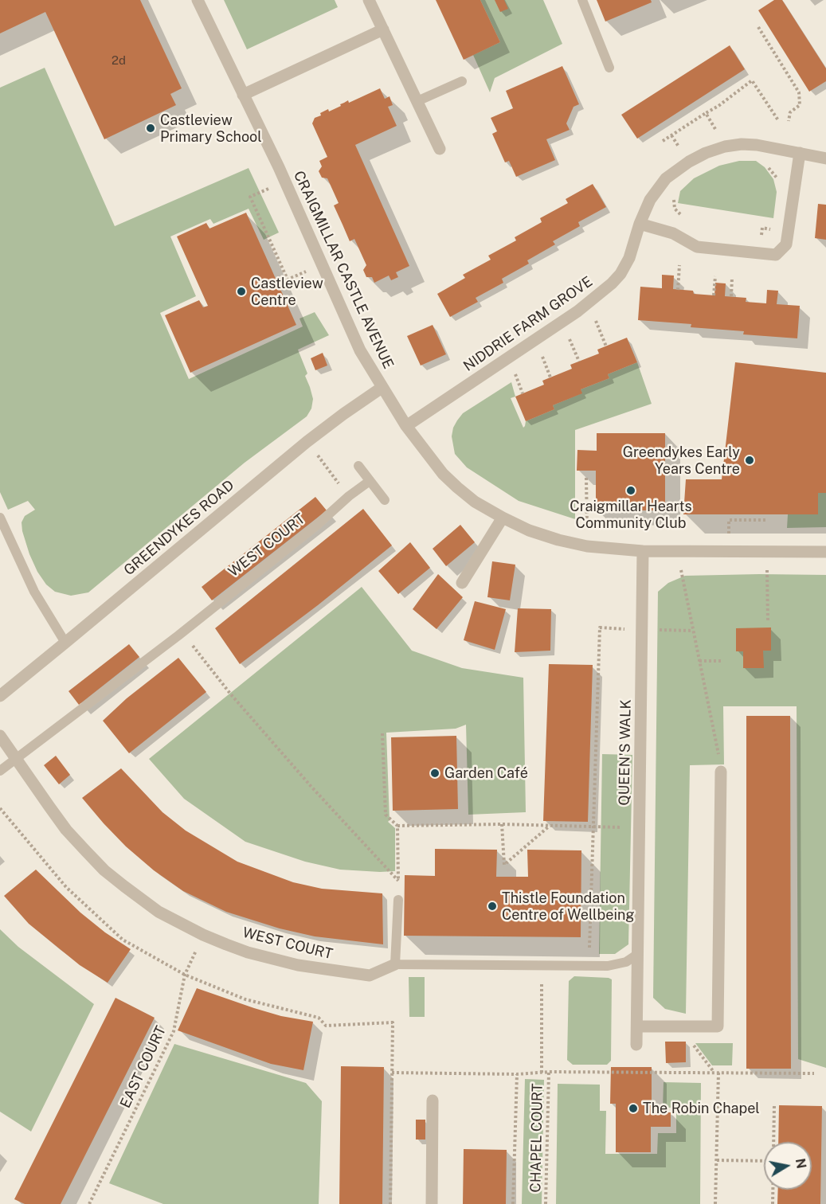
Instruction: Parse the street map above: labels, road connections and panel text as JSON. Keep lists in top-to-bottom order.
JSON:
{
  "streets": {
    "street": [
      "CRAIGMILLAR CASTLE AVENUE",
      "NIDDRIE FARM GROVE",
      "GREENDYKES ROAD",
      "WEST COURT",
      "QUEEN'S WALK"
    ],
    "path": ["EAST COURT", "CHAPEL COURT"]
  },
  "crossings": [
    ["CRAIGMILLAR CASTLE AVENUE", "NIDDRIE FARM GROVE"],
    ["CRAIGMILLAR CASTLE AVENUE", "GREENDYKES ROAD"],
    ["CRAIGMILLAR CASTLE AVENUE", "QUEEN'S WALK"],
    ["WEST COURT", "EAST COURT"]
  ],
  "places": [
    "Castleview Primary School",
    "Castleview Centre",
    "Greendykes Early Years Centre",
    "Craigmillar Hearts Community Club",
    "Garden Café",
    "Thistle Foundation Centre of Wellbeing",
    "The Robin Chapel"
  ],
  "house_numbers": ["2d"],
  "north": "right"
}
